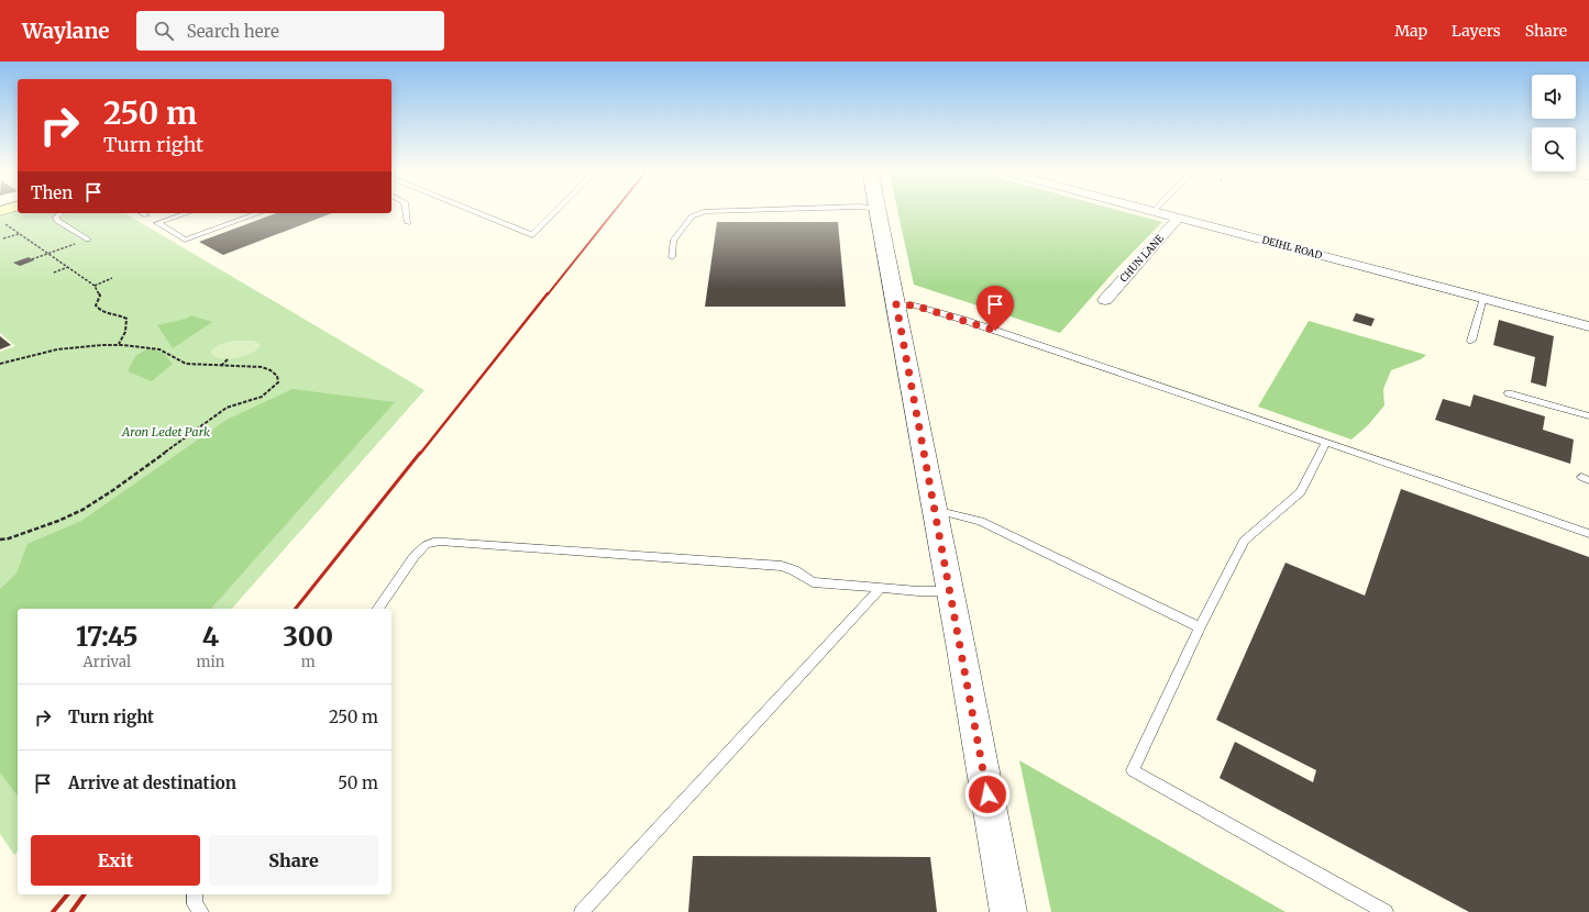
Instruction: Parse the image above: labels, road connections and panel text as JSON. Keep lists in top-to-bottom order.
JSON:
{
  "streets": {
    "street": ["DEIHL ROAD", "CHUN LANE"]
  },
  "crossings": [
    ["DEIHL ROAD", "CHUN LANE"]
  ],
  "parks": ["Aron Ledet Park"],
  "page": {
    "header": "Waylane",
    "search": "Search here",
    "nav": ["Map", "Layers", "Share"],
    "turn": ["250 m", "Turn right"],
    "then": "Then",
    "eta": [
      "17:45",
      "Arrival",
      "4",
      "min",
      "300",
      "m"
    ],
    "list": [
      {
        "name": "Turn right",
        "value": "250 m"
      },
      {
        "name": "Arrive at destination",
        "value": "50 m"
      }
    ],
    "buttons": ["Exit", "Share"]
  }
}
